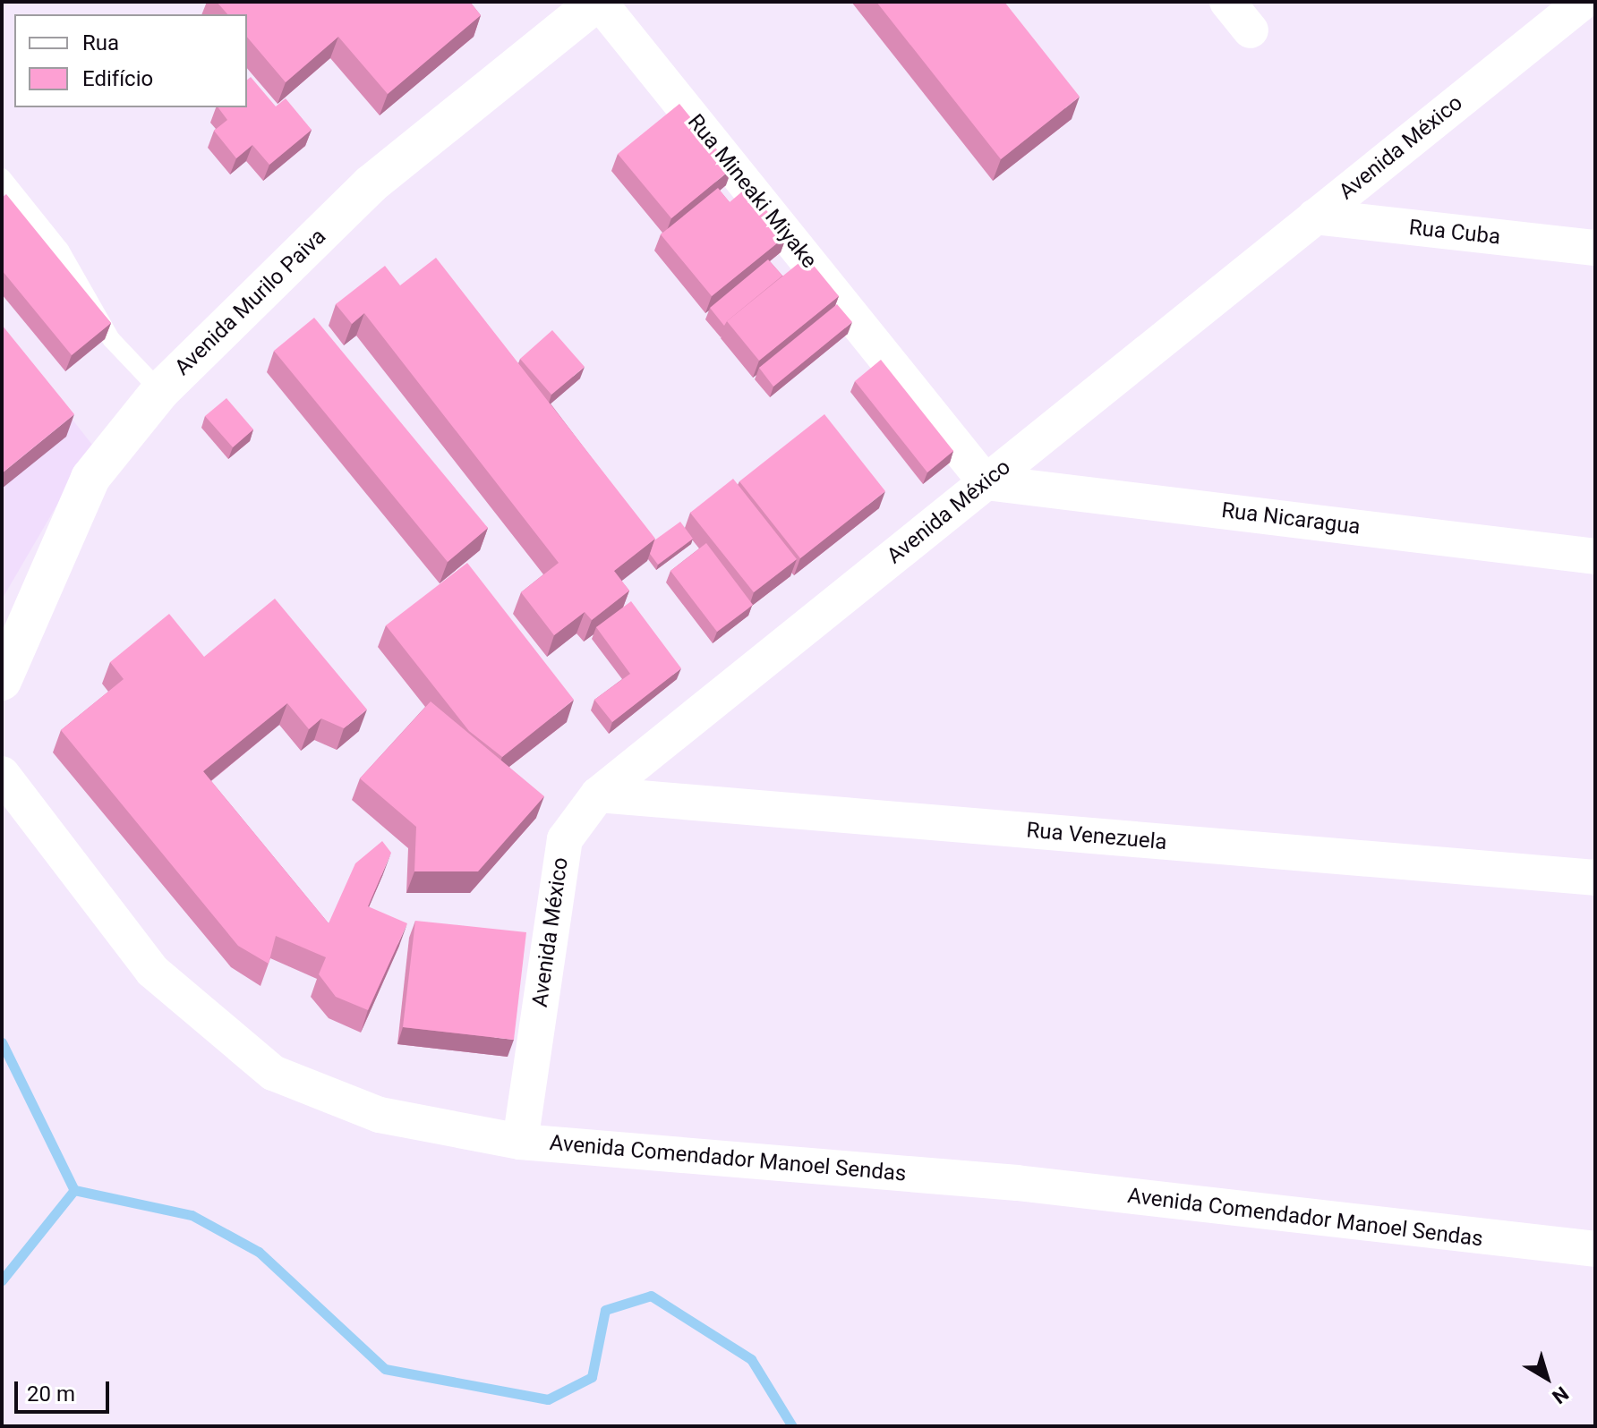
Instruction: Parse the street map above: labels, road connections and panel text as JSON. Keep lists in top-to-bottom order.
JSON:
{
  "streets": {
    "street": [
      "Avenida México",
      "Rua Mineaki Miyake",
      "Rua Cuba",
      "Avenida Murilo Paiva",
      "Rua Nicaragua",
      "Rua Venezuela",
      "Avenida Comendador Manoel Sendas"
    ]
  },
  "crossings": [
    ["Avenida México", "Rua Mineaki Miyake"],
    ["Avenida México", "Rua Cuba"],
    ["Avenida México", "Rua Nicaragua"],
    ["Avenida México", "Rua Venezuela"],
    ["Avenida México", "Avenida Comendador Manoel Sendas"],
    ["Rua Mineaki Miyake", "Avenida Murilo Paiva"],
    ["Rua Mineaki Miyake", "Rua Nicaragua"]
  ],
  "legend": ["Rua", "Edifício"],
  "scale_bar": "20 m",
  "north": "bottom right"
}
